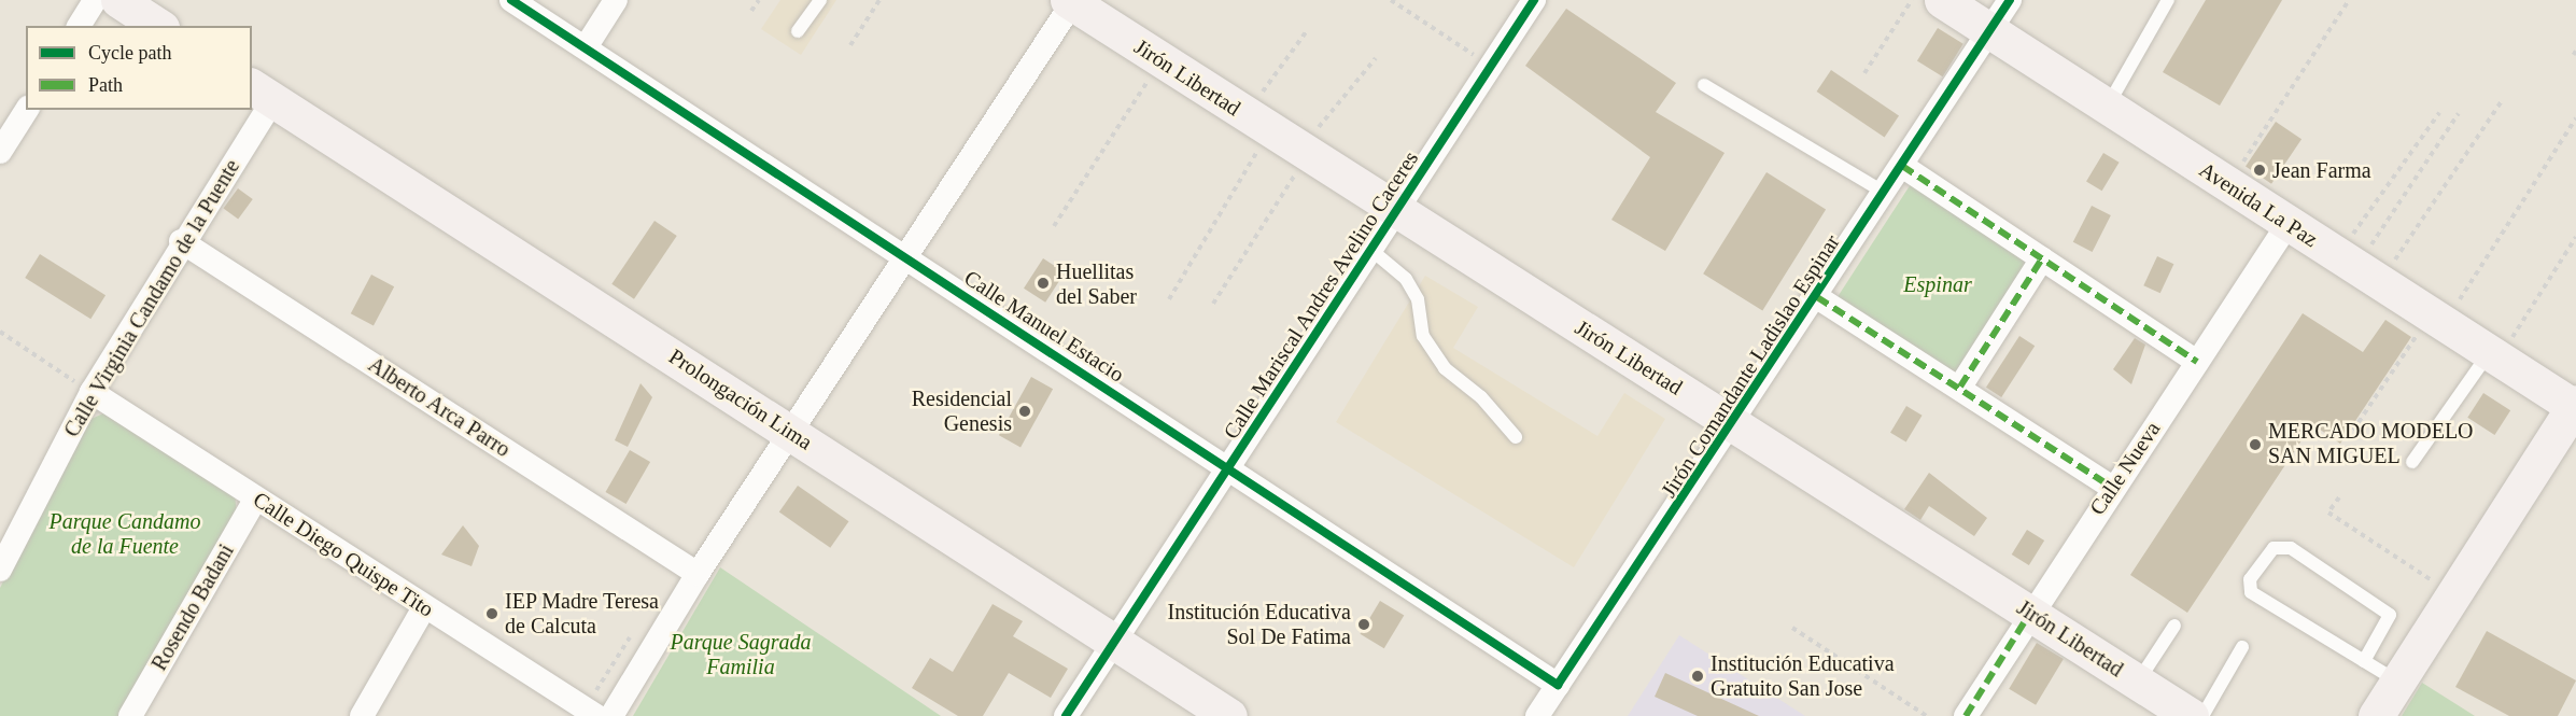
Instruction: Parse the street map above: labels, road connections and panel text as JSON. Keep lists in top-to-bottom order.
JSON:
{
  "streets": {
    "street": [
      "Jirón Libertad",
      "Avenida La Paz",
      "Calle Mariscal Andres Avelino Caceres",
      "Calle Virginia Candamo de la Puente",
      "Calle Manuel Estacio",
      "Jirón Comandante Ladislao Espinar",
      "Prolongación Lima",
      "Alberto Arca Parro",
      "Calle Nueva",
      "Calle Diego Quispe Tito",
      "Rosendo Badani"
    ]
  },
  "crossings": [
    ["Jirón Libertad", "Calle Mariscal Andres Avelino Caceres"],
    ["Jirón Libertad", "Jirón Comandante Ladislao Espinar"],
    ["Jirón Libertad", "Calle Nueva"],
    ["Avenida La Paz", "Jirón Comandante Ladislao Espinar"],
    ["Avenida La Paz", "Calle Nueva"],
    ["Calle Mariscal Andres Avelino Caceres", "Calle Manuel Estacio"],
    ["Calle Mariscal Andres Avelino Caceres", "Prolongación Lima"],
    ["Calle Virginia Candamo de la Puente", "Prolongación Lima"],
    ["Calle Virginia Candamo de la Puente", "Alberto Arca Parro"],
    ["Calle Virginia Candamo de la Puente", "Calle Diego Quispe Tito"],
    ["Calle Manuel Estacio", "Jirón Comandante Ladislao Espinar"],
    ["Calle Diego Quispe Tito", "Rosendo Badani"]
  ],
  "parks": ["Espinar", "Parque Candamo de la Fuente", "Parque Sagrada Familia"],
  "places": [
    "Jean Farma",
    "Huellitas del Saber",
    "Residencial Genesis",
    "MERCADO MODELO SAN MIGUEL",
    "IEP Madre Teresa de Calcuta",
    "Institución Educativa Sol De Fatima",
    "Institución Educativa Gratuito San Jose"
  ],
  "legend": ["Cycle path", "Path"]
}
